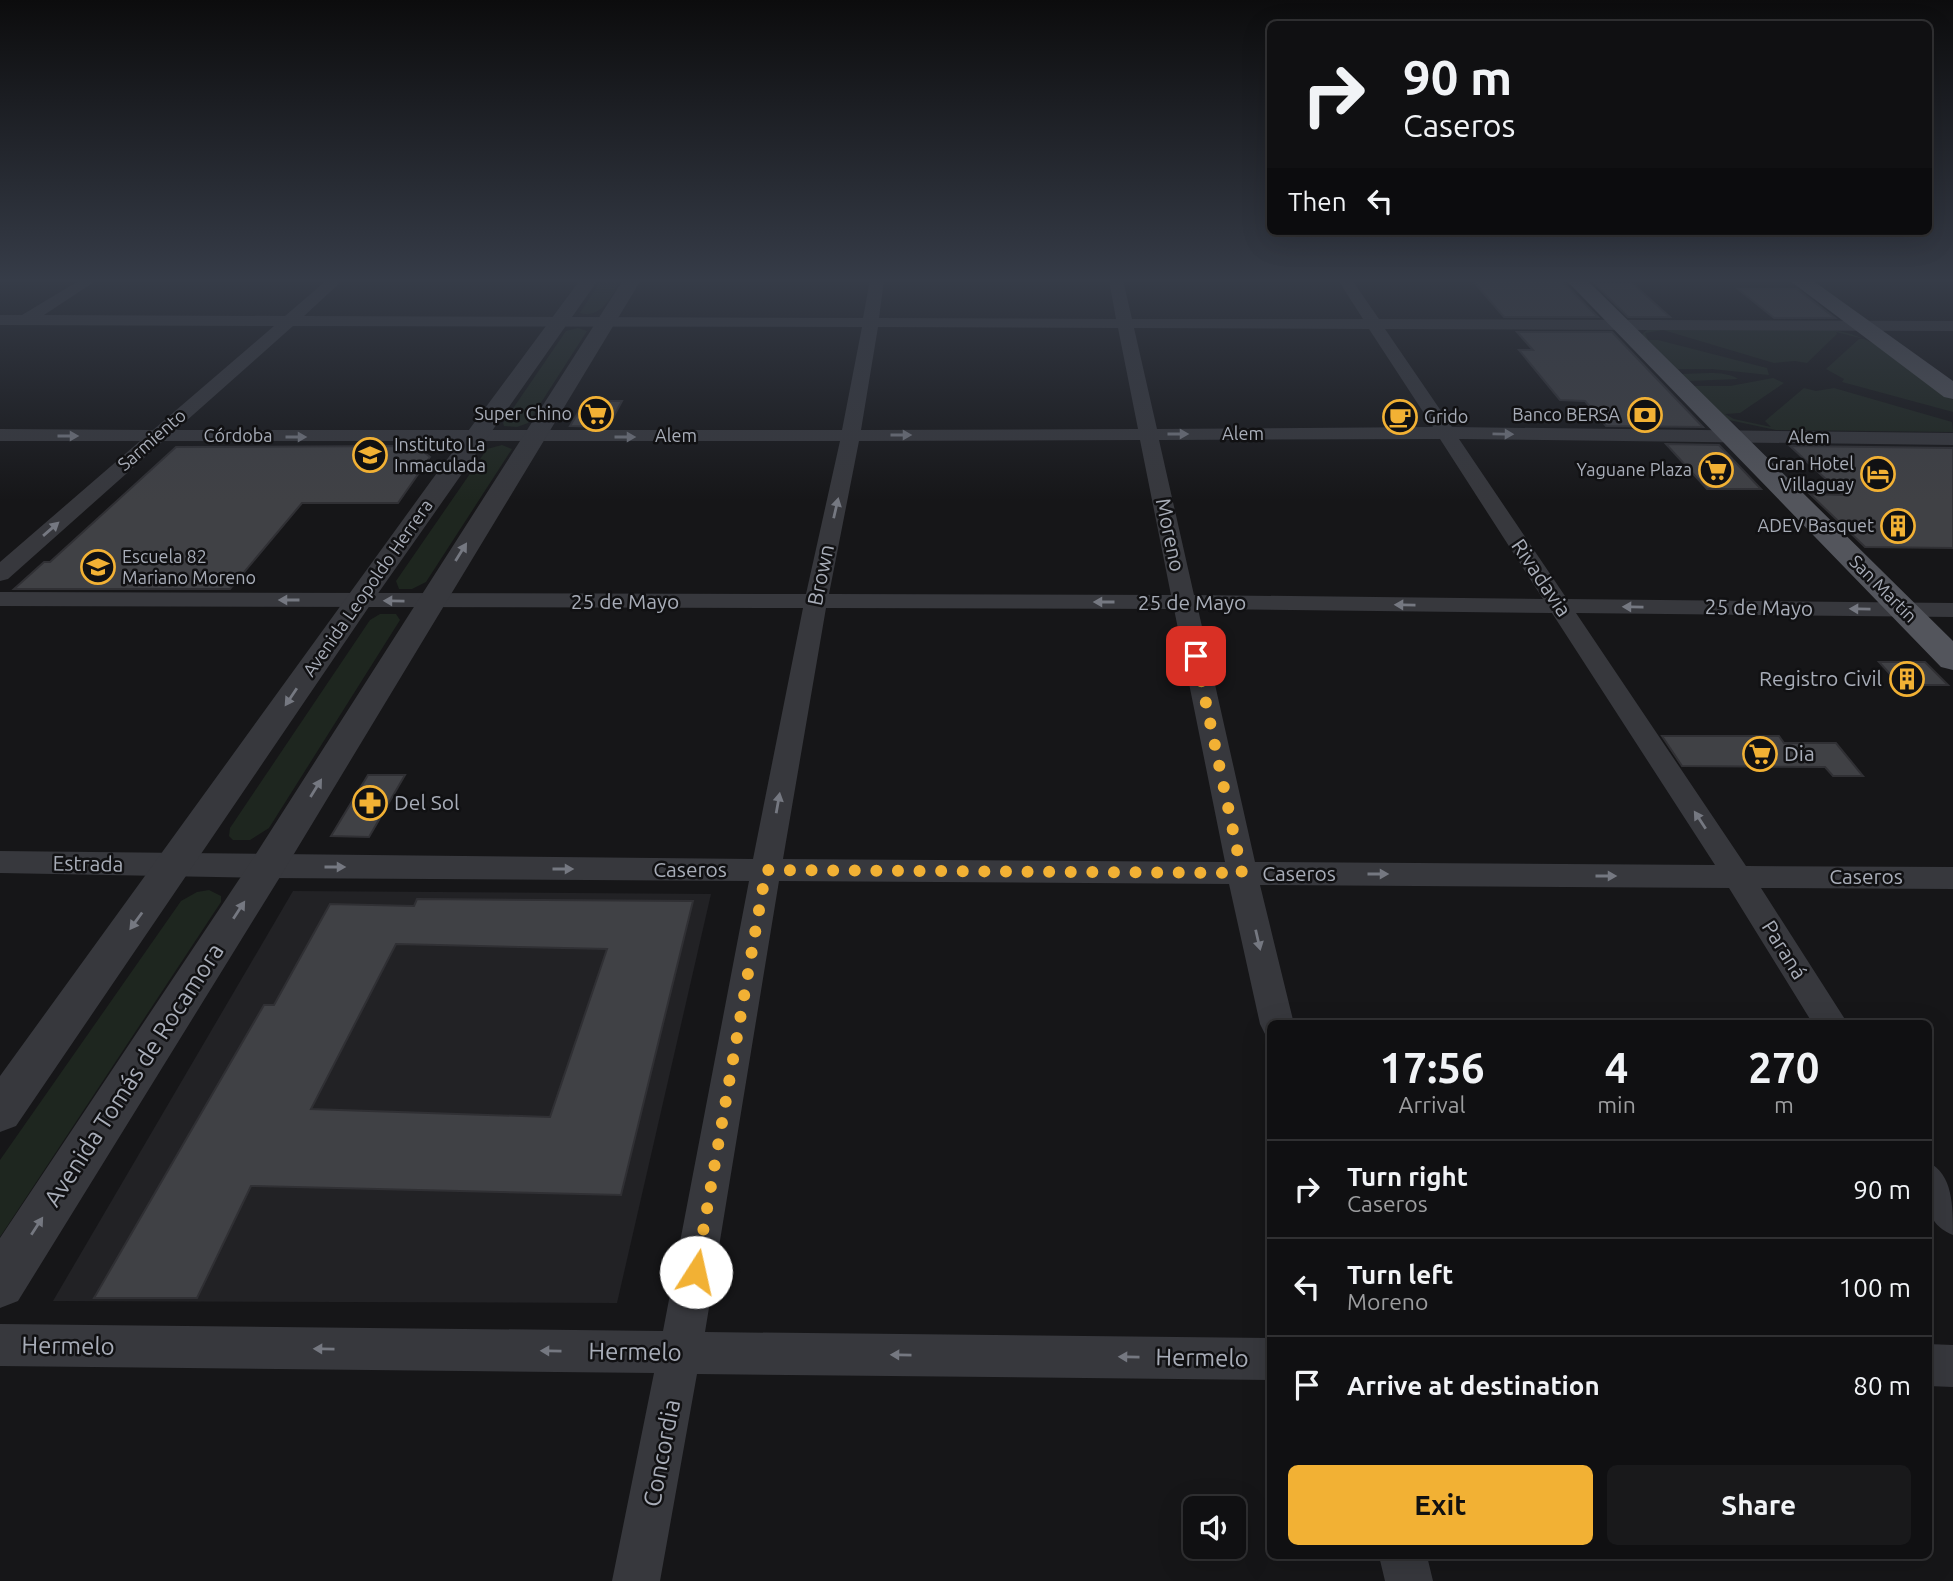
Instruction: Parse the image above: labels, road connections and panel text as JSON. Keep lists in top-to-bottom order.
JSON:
{
  "streets": {
    "main road": ["San Martín"],
    "street": [
      "Alem",
      "Córdoba",
      "Sarmiento",
      "Moreno",
      "Brown",
      "Rivadavia",
      "Avenida Leopoldo Herrera",
      "25 de Mayo",
      "Estrada",
      "Caseros",
      "Paraná",
      "Avenida Tomás de Rocamora",
      "Hermelo",
      "Concordia"
    ]
  },
  "crossings": [
    ["Alem", "Córdoba"],
    ["Alem", "Moreno"],
    ["Alem", "Brown"],
    ["Alem", "Rivadavia"],
    ["Alem", "Avenida Leopoldo Herrera"],
    ["Alem", "San Martín"],
    ["Córdoba", "Sarmiento"],
    ["Córdoba", "Avenida Leopoldo Herrera"],
    ["Moreno", "25 de Mayo"],
    ["Moreno", "Caseros"],
    ["Brown", "25 de Mayo"],
    ["Brown", "Caseros"],
    ["Brown", "Concordia"],
    ["Rivadavia", "25 de Mayo"],
    ["Rivadavia", "Caseros"],
    ["Rivadavia", "Paraná"],
    ["Avenida Leopoldo Herrera", "25 de Mayo"],
    ["Avenida Leopoldo Herrera", "Estrada"],
    ["San Martín", "25 de Mayo"],
    ["Estrada", "Caseros"],
    ["Estrada", "Avenida Tomás de Rocamora"],
    ["Caseros", "Paraná"],
    ["Caseros", "Avenida Tomás de Rocamora"],
    ["Caseros", "Concordia"],
    ["Hermelo", "Concordia"]
  ],
  "one_way": [
    "Alem",
    "Córdoba",
    "Sarmiento",
    "Brown",
    "Rivadavia",
    "25 de Mayo",
    "Caseros",
    "Hermelo"
  ],
  "places": {
    "supermarket": ["Super Chino", "Yaguane Plaza", "Dia"],
    "bank": ["Banco BERSA"],
    "cafe": ["Grido"],
    "school or university": ["Instituto La Inmaculada", "Escuela 82 Mariano Moreno"],
    "hotel": ["Gran Hotel Villaguay"],
    "building": ["ADEV Basquet", "Registro Civil"],
    "pharmacy": ["Del Sol"]
  },
  "page": {
    "turn": ["90 m", "Caseros"],
    "then": "Then",
    "eta": [
      "17:56",
      "Arrival",
      "4",
      "min",
      "270",
      "m"
    ],
    "list": [
      {
        "name": "Turn right",
        "note": "Caseros",
        "value": "90 m"
      },
      {
        "name": "Turn left",
        "note": "Moreno",
        "value": "100 m"
      },
      {
        "name": "Arrive at destination",
        "value": "80 m"
      }
    ],
    "buttons": ["Exit", "Share"]
  }
}
